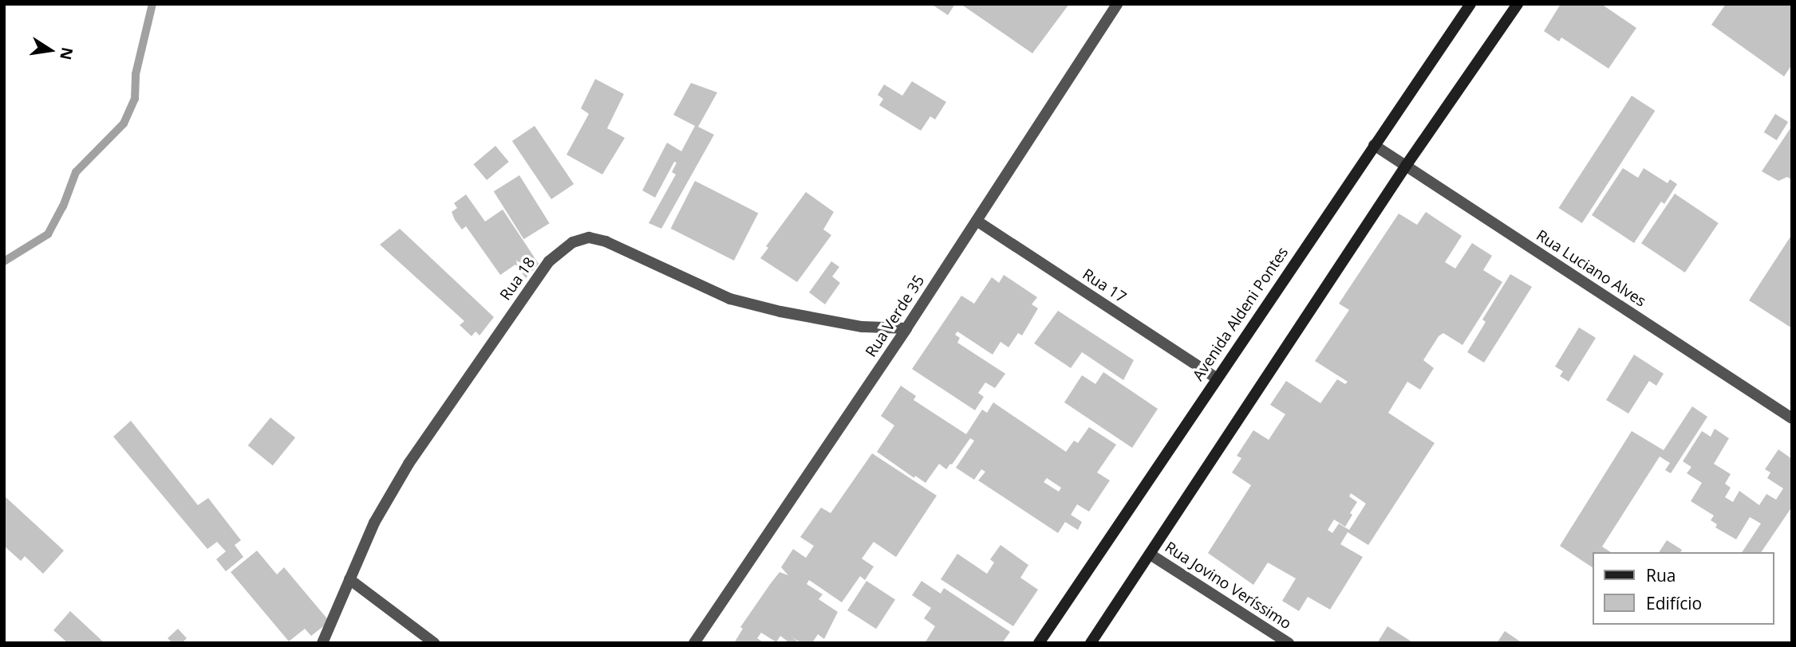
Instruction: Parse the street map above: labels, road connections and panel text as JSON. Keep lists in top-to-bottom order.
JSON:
{
  "streets": {
    "main road": ["Avenida Aldeni Pontes"],
    "street": [
      "Rua Luciano Alves",
      "Rua 18",
      "Rua 17",
      "Rua Verde 35",
      "Rua Jovino Veríssimo"
    ]
  },
  "crossings": [
    ["Rua Luciano Alves", "Avenida Aldeni Pontes"],
    ["Rua 18", "Rua Verde 35"],
    ["Rua 17", "Avenida Aldeni Pontes"],
    ["Rua 17", "Rua Verde 35"]
  ],
  "legend": ["Rua", "Edifício"],
  "north": "right"
}
